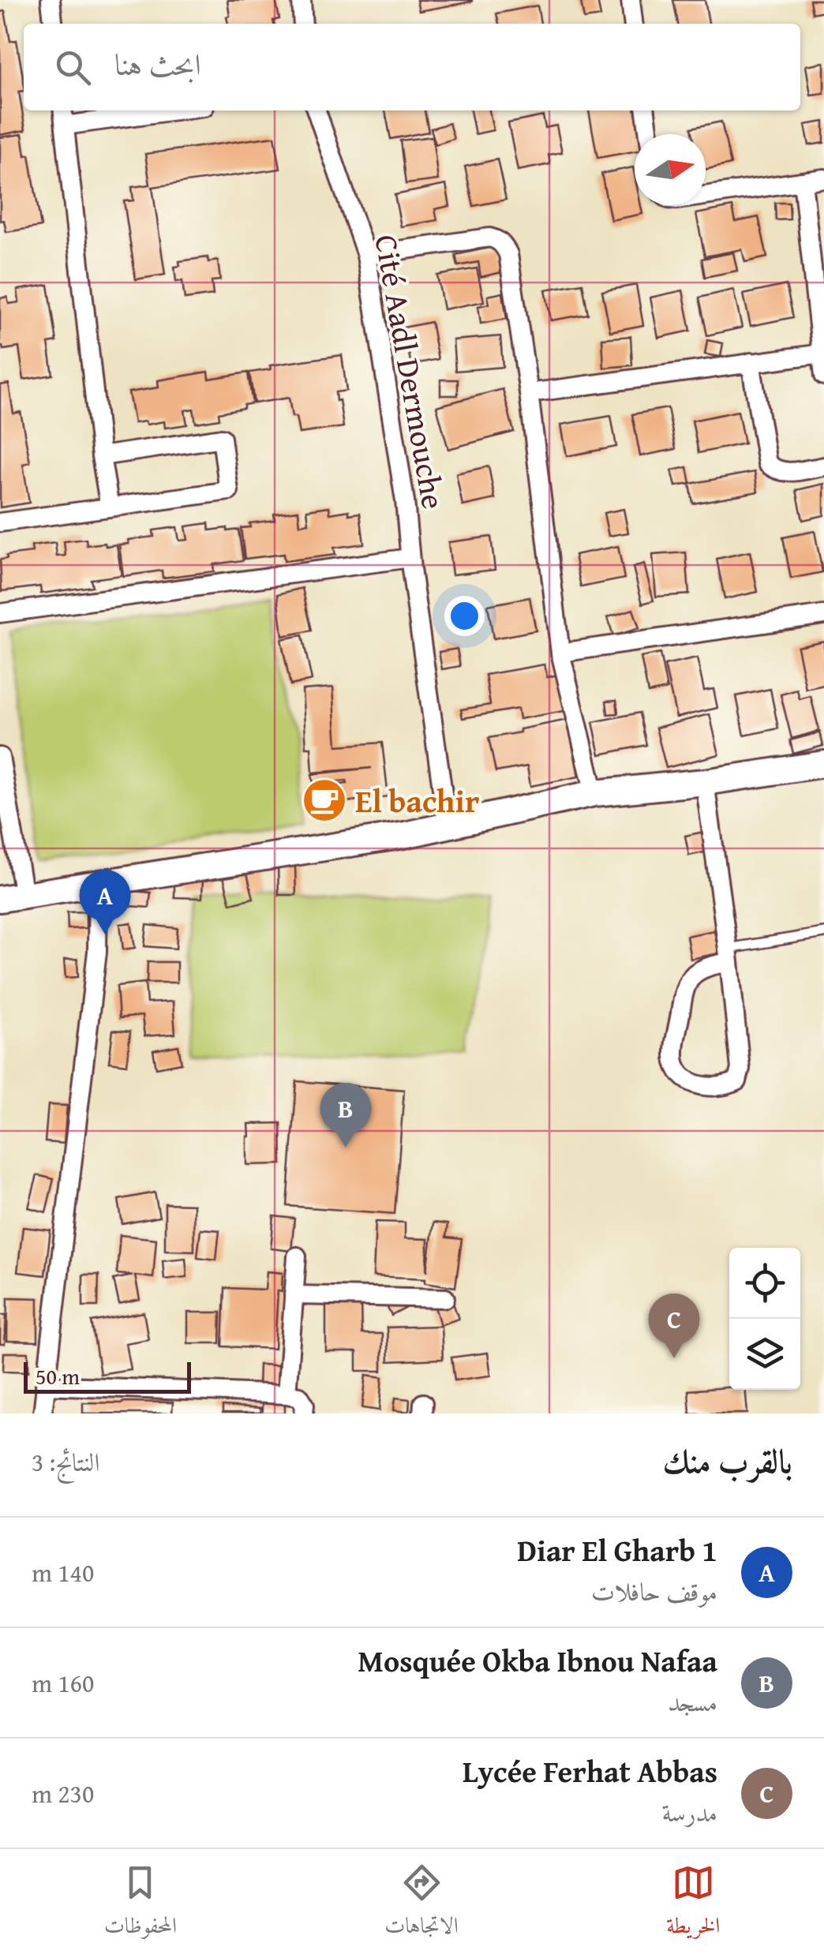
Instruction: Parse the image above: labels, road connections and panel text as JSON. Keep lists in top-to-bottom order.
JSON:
{
  "streets": {
    "street": ["Cité Aadl Dermouche"]
  },
  "places": {
    "cafe": ["El bachir"]
  },
  "scale_bar": "50 m",
  "north": "right",
  "page": {
    "search": "ابحث هنا",
    "pins": ["A", "B", "C"],
    "scale": "50 m",
    "heading": ["بالقرب منك", "النتائج: 3"],
    "list": [
      {
        "mark": "A",
        "name": "Diar El Gharb 1",
        "note": "موقف حافلات",
        "value": "140 m"
      },
      {
        "mark": "B",
        "name": "Mosquée Okba Ibnou Nafaa",
        "note": "مسجد",
        "value": "160 m"
      },
      {
        "mark": "C",
        "name": "Lycée Ferhat Abbas",
        "note": "مدرسة",
        "value": "230 m"
      }
    ],
    "nav": ["الخريطة", "الاتجاهات", "المحفوظات"]
  }
}
